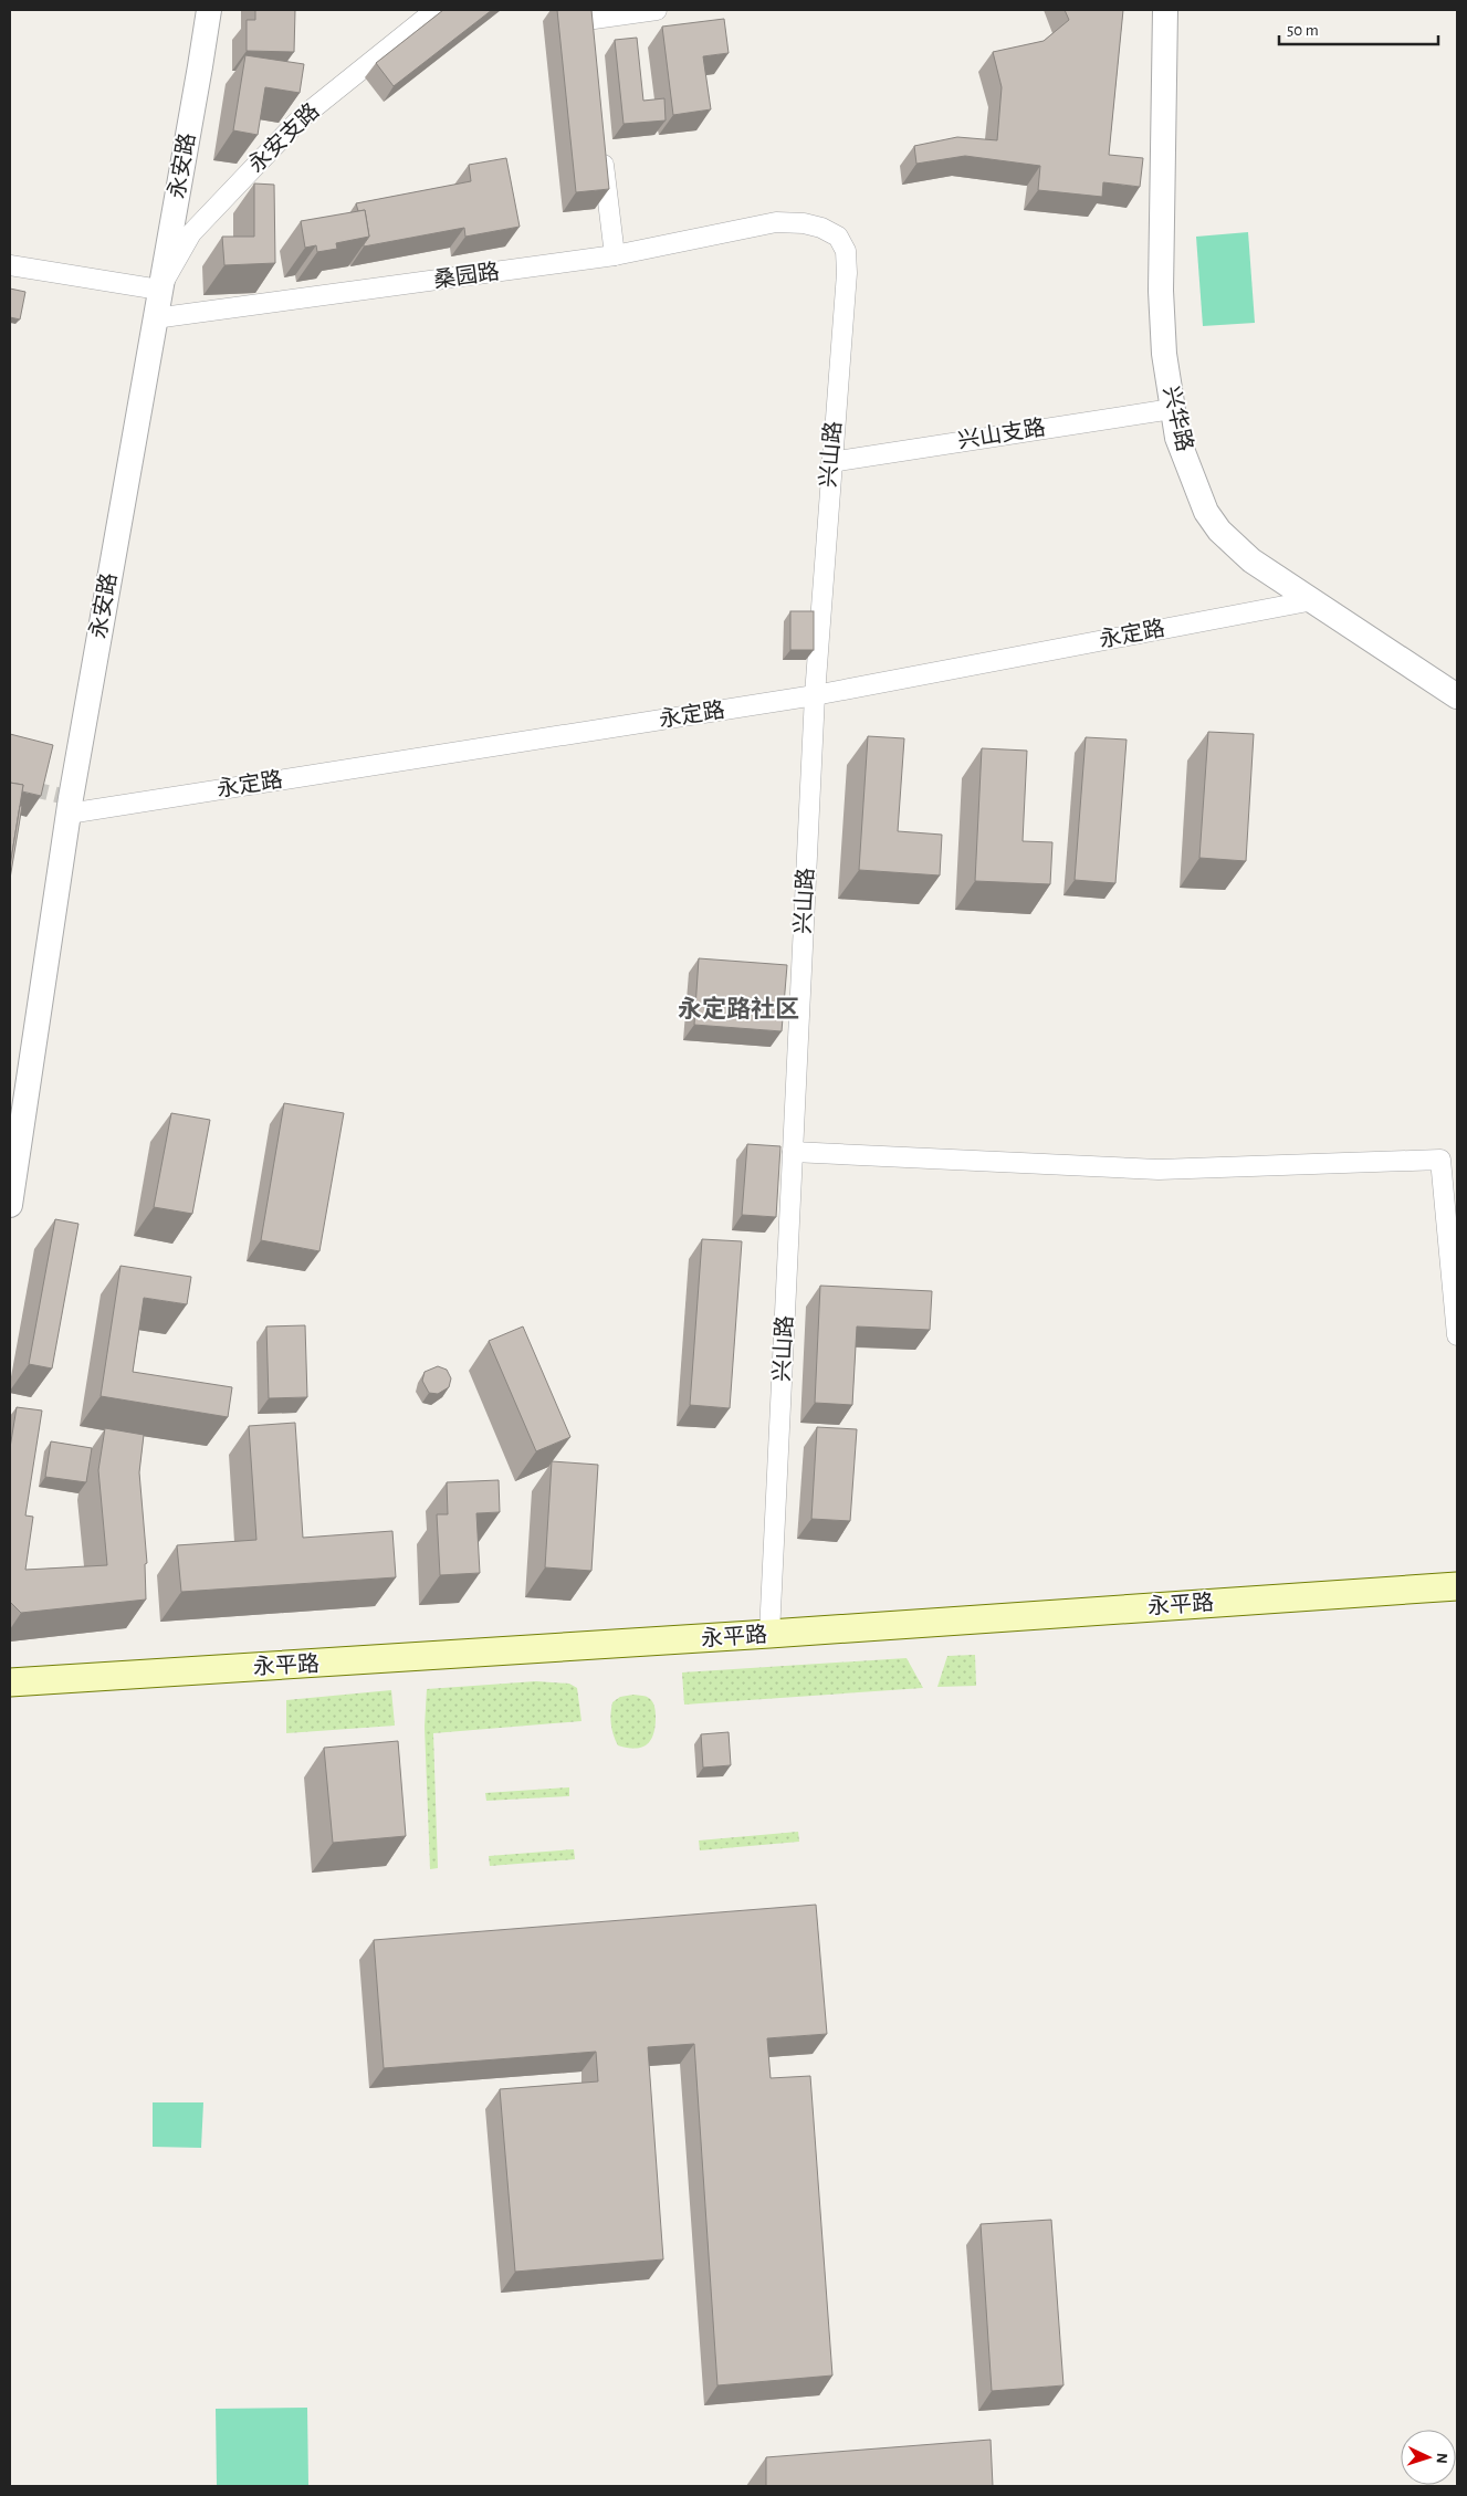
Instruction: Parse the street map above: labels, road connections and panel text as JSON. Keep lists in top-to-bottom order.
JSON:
{
  "streets": {
    "main road": ["永平路"],
    "street": [
      "永安支路",
      "永安路",
      "桑园路",
      "兴华路",
      "兴山支路",
      "兴山路",
      "永定路"
    ]
  },
  "crossings": [
    ["永安支路", "永安路"],
    ["永安路", "桑园路"],
    ["永安路", "永定路"],
    ["桑园路", "兴山路"],
    ["兴华路", "兴山支路"],
    ["兴华路", "永定路"],
    ["兴山支路", "兴山路"],
    ["兴山路", "永定路"],
    ["兴山路", "永平路"]
  ],
  "districts": ["永定路社区"],
  "scale_bar": "50 m",
  "north": "right"
}
